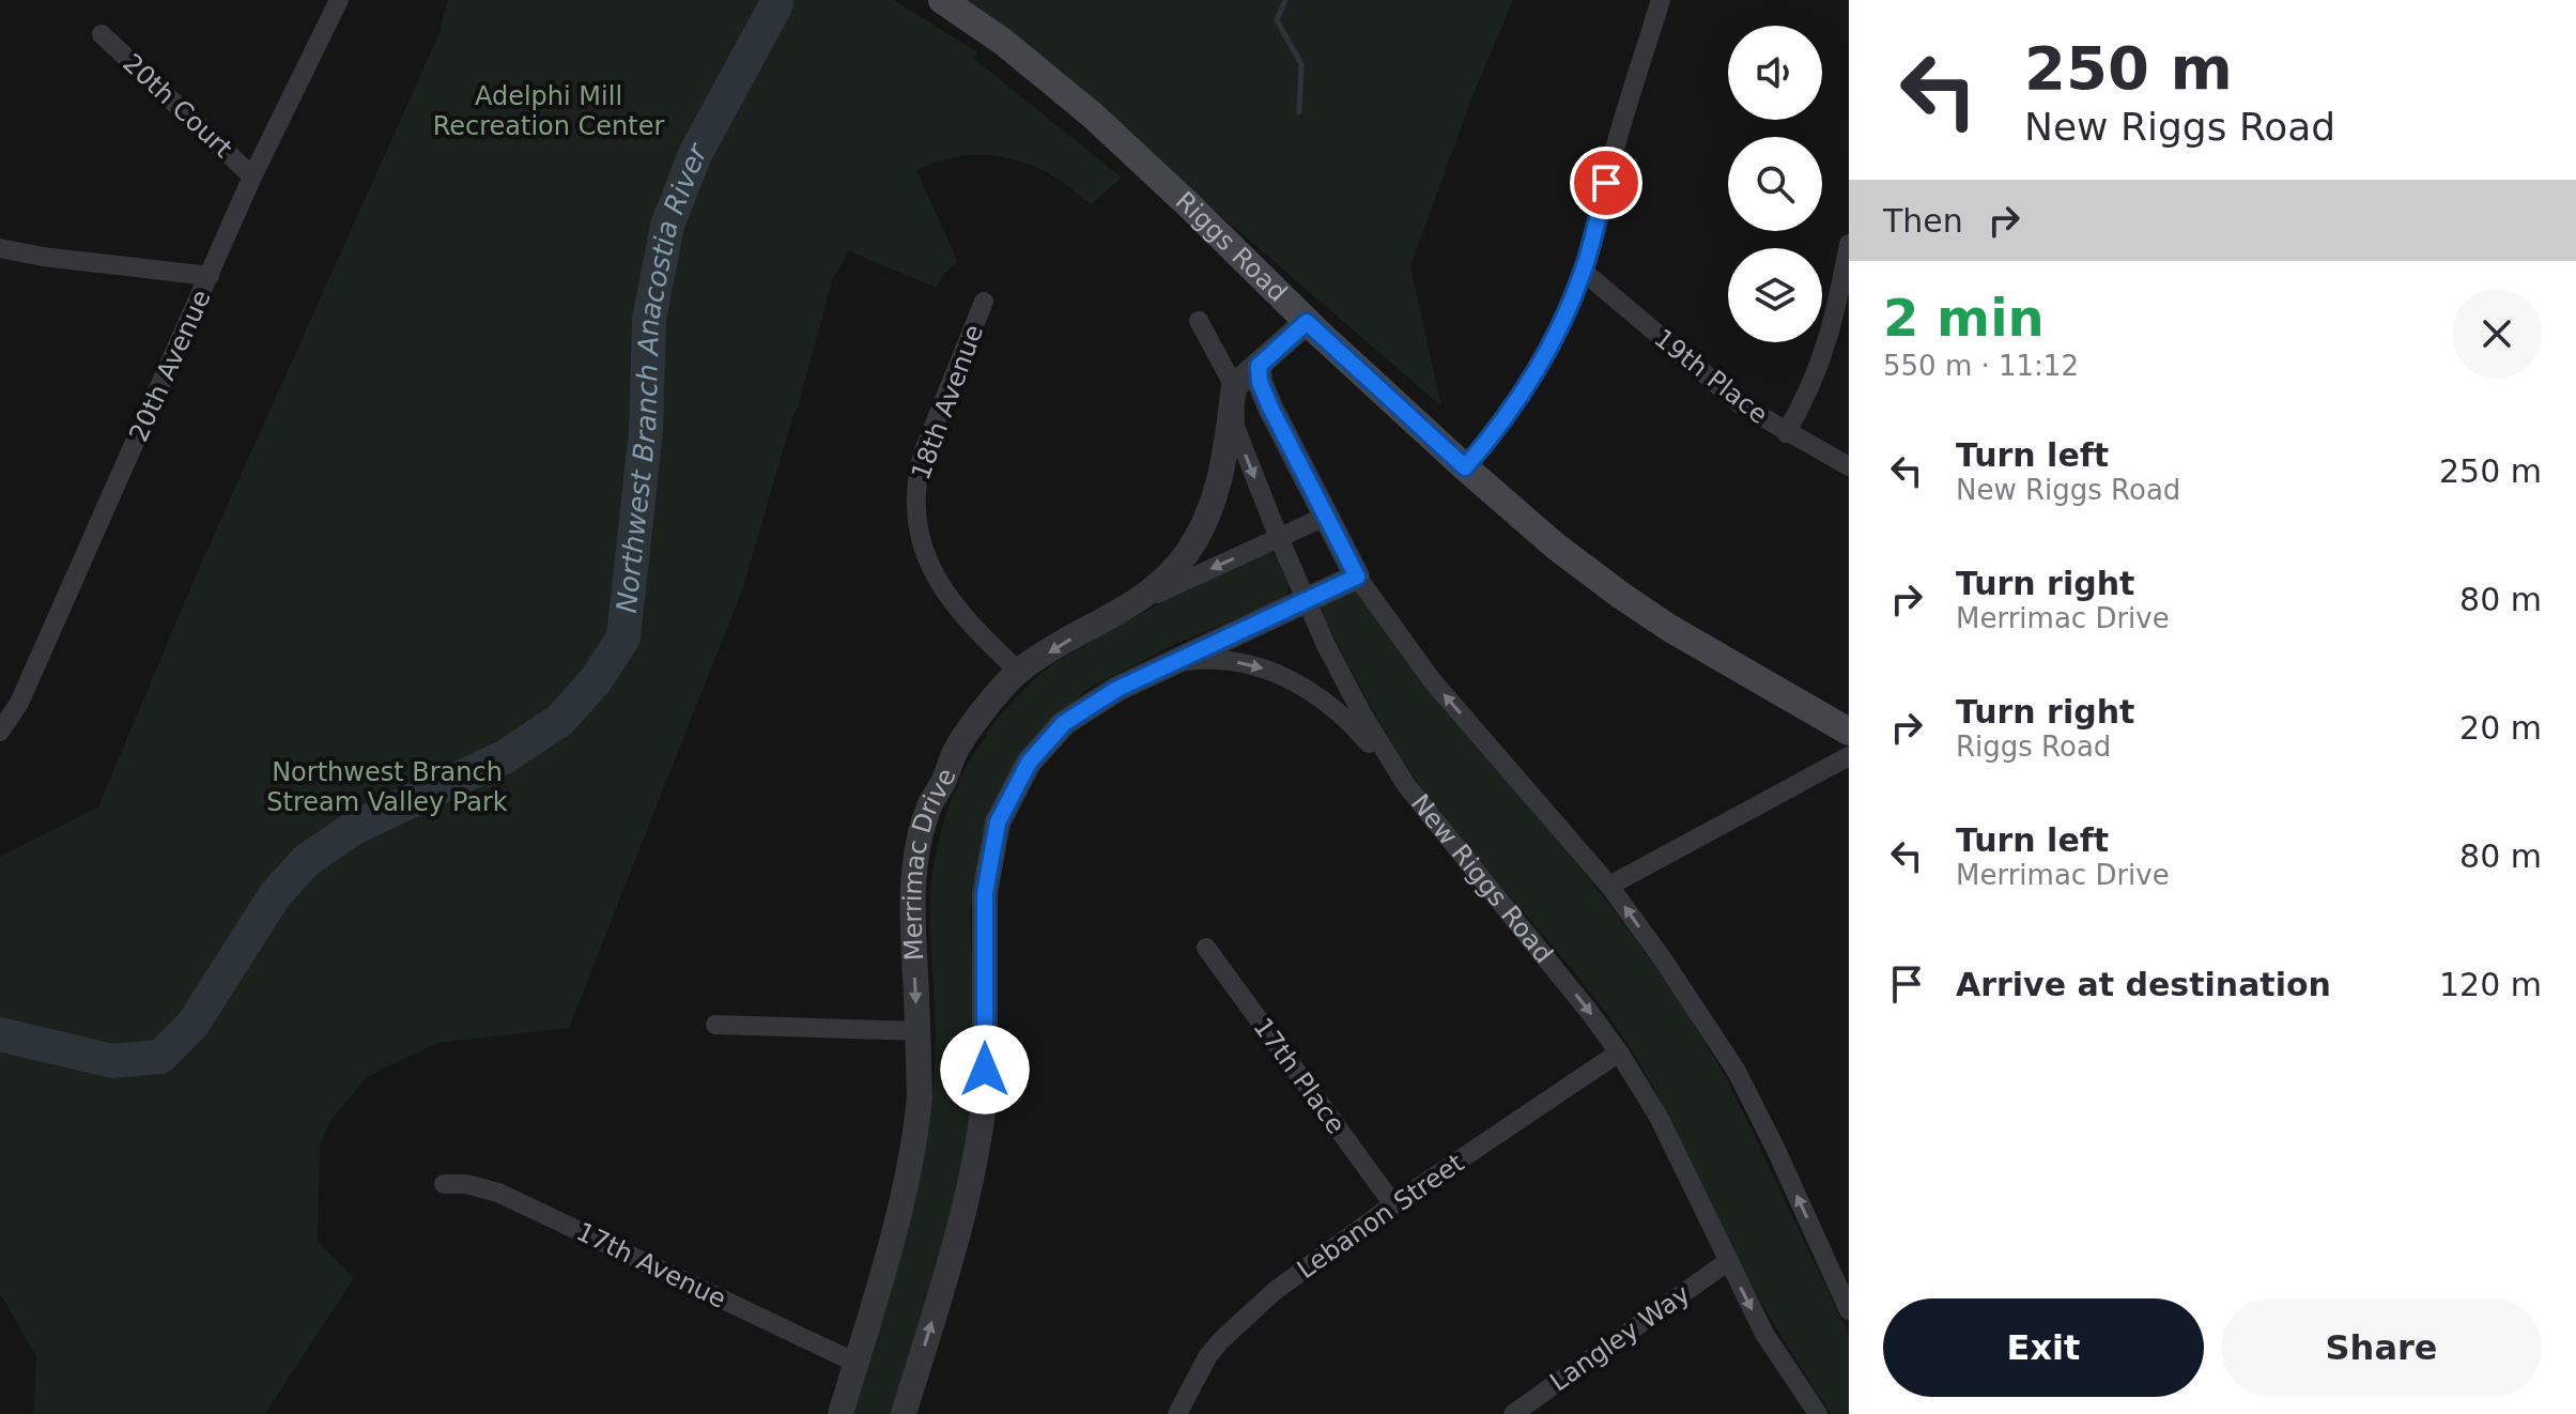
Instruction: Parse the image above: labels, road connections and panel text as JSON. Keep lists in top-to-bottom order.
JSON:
{
  "streets": {
    "main road": ["Riggs Road"],
    "street": [
      "20th Court",
      "20th Avenue",
      "19th Place",
      "18th Avenue",
      "Merrimac Drive",
      "New Riggs Road",
      "17th Place",
      "Lebanon Street",
      "17th Avenue",
      "Langley Way"
    ]
  },
  "crossings": [
    ["20th Court", "20th Avenue"],
    ["18th Avenue", "Merrimac Drive"],
    ["Merrimac Drive", "New Riggs Road"],
    ["Merrimac Drive", "17th Avenue"],
    ["New Riggs Road", "Lebanon Street"],
    ["New Riggs Road", "Langley Way"],
    ["17th Place", "Lebanon Street"]
  ],
  "water": ["Northwest Branch Anacostia River"],
  "parks": ["Adelphi Mill Recreation Center", "Northwest Branch Stream Valley Park"],
  "page": {
    "turn": ["250 m", "New Riggs Road"],
    "then": "Then",
    "heading": ["2 min", "550 m · 11:12"],
    "list": [
      {
        "name": "Turn left",
        "note": "New Riggs Road",
        "value": "250 m"
      },
      {
        "name": "Turn right",
        "note": "Merrimac Drive",
        "value": "80 m"
      },
      {
        "name": "Turn right",
        "note": "Riggs Road",
        "value": "20 m"
      },
      {
        "name": "Turn left",
        "note": "Merrimac Drive",
        "value": "80 m"
      },
      {
        "name": "Arrive at destination",
        "value": "120 m"
      }
    ],
    "buttons": ["Exit", "Share"]
  }
}
